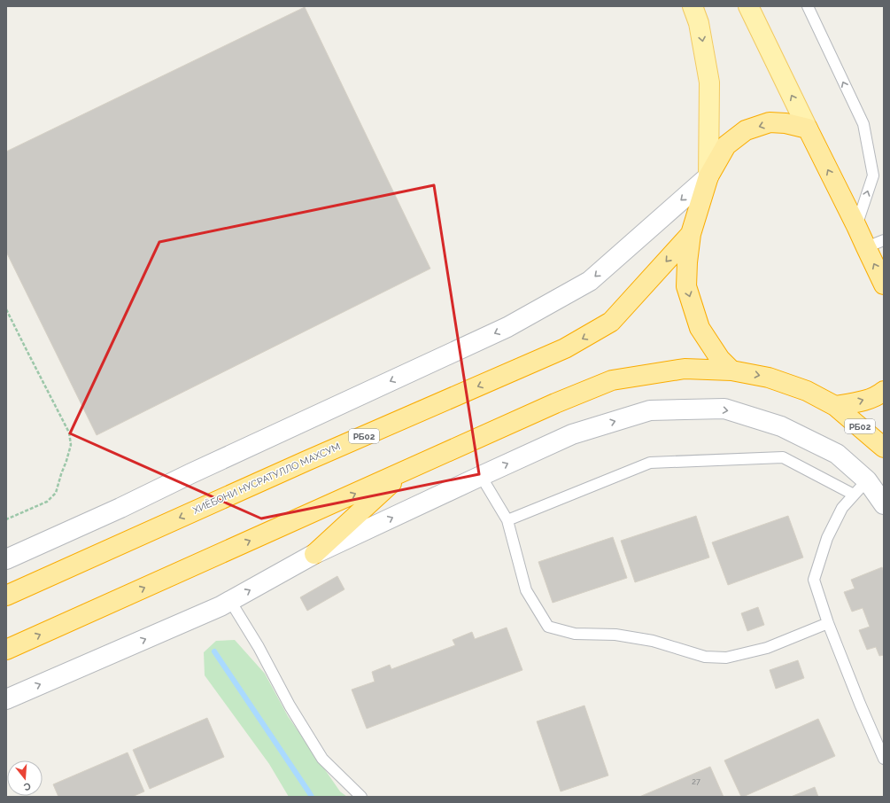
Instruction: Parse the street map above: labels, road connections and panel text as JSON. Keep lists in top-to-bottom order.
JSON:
{
  "streets": {
    "highway": ["РБ02", "ХИЁБОНИ НУСРАТУЛЛО МАХСУМ"]
  },
  "house_numbers": ["27"],
  "north": "bottom"
}
